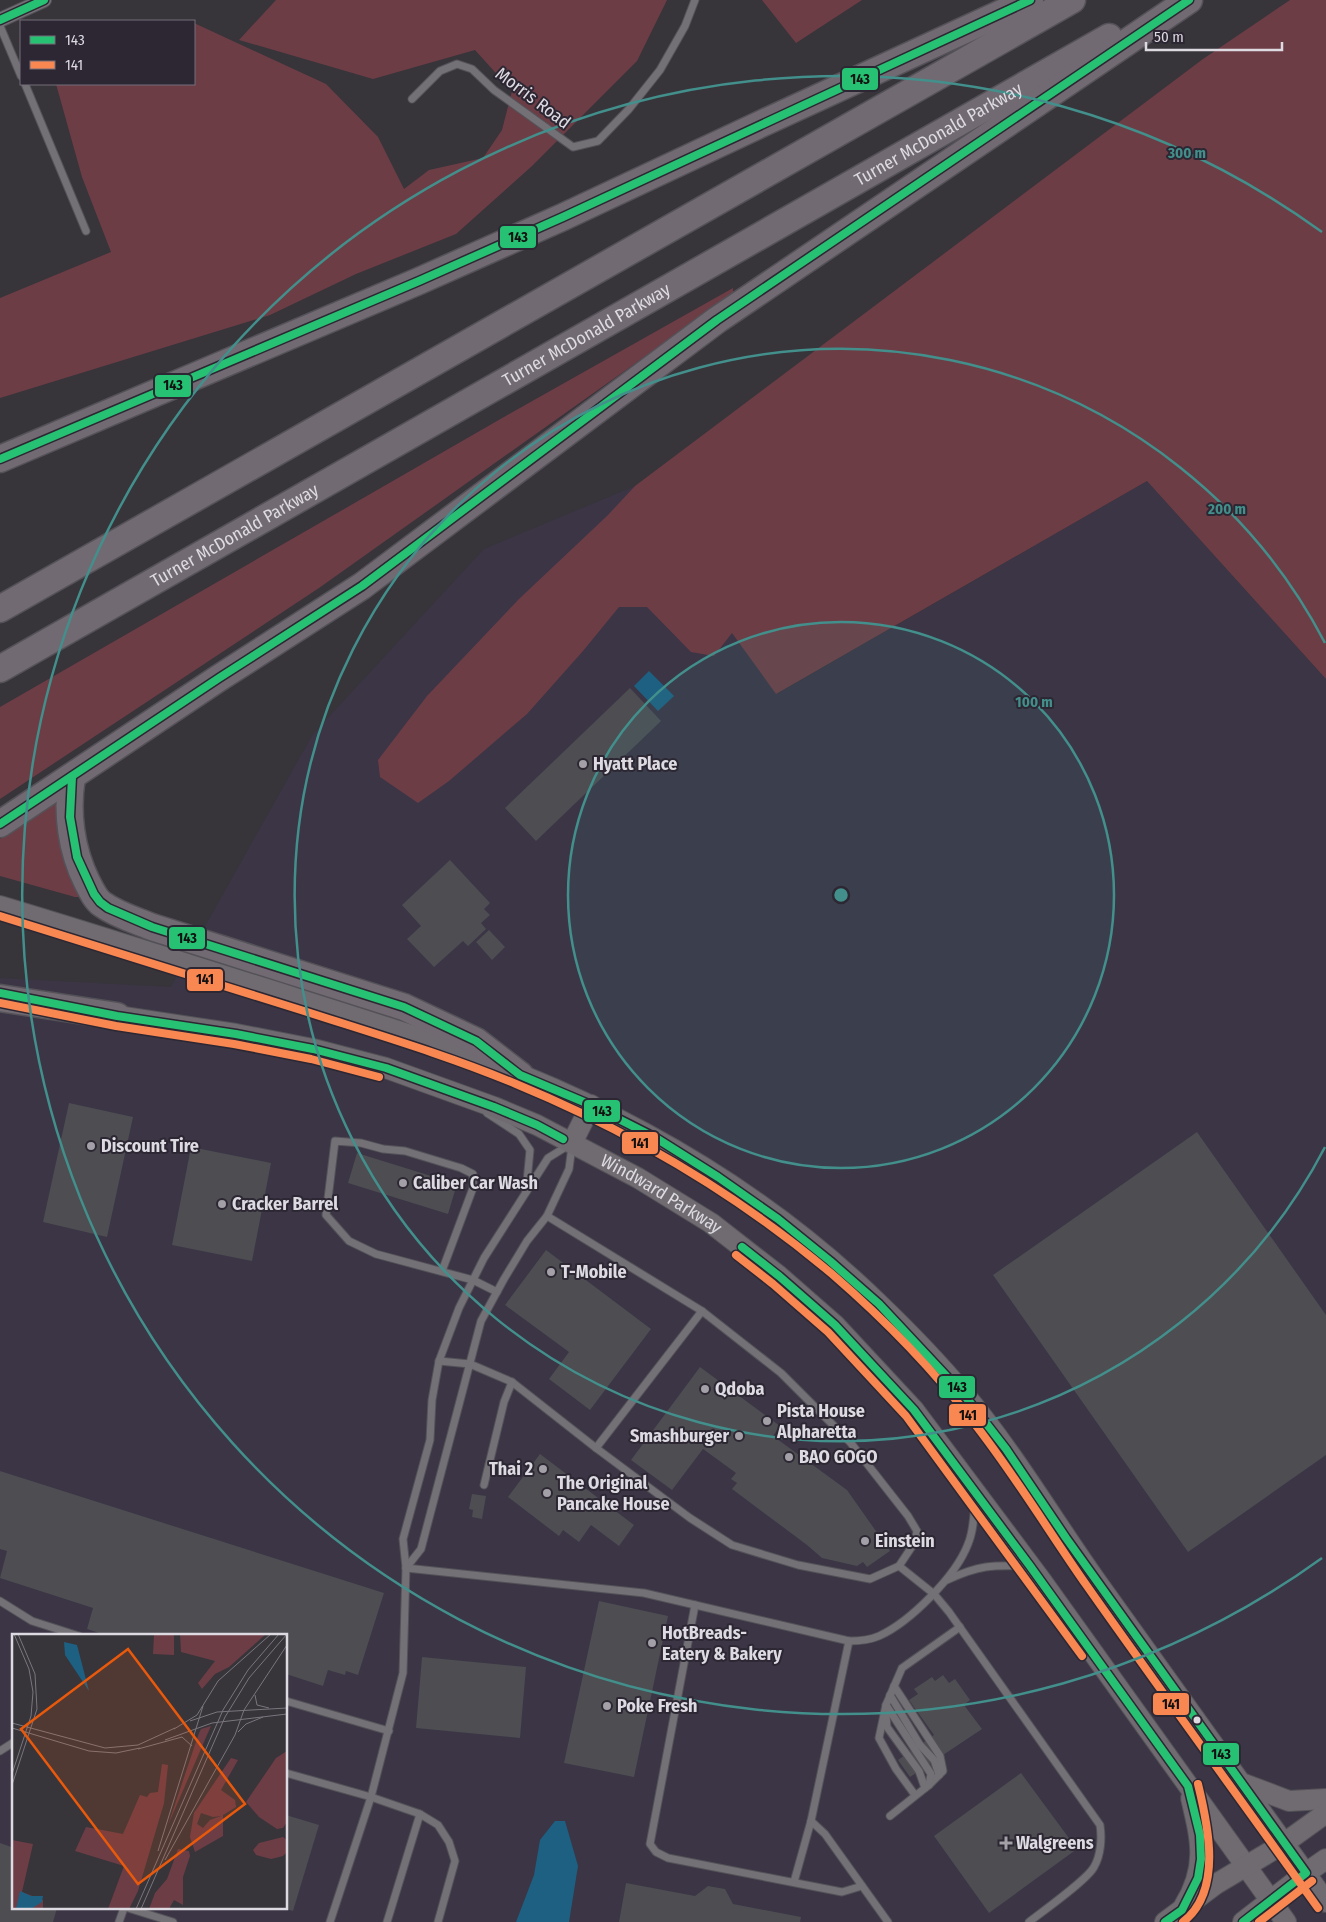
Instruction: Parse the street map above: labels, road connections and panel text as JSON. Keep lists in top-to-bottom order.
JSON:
{
  "streets": {
    "highway": ["Turner McDonald Parkway"],
    "main road": ["Windward Parkway"],
    "lane": ["Morris Road"]
  },
  "places": {
    "other": [
      "Hyatt Place",
      "Discount Tire",
      "Caliber Car Wash",
      "Cracker Barrel",
      "T-Mobile",
      "Qdoba",
      "Pista House Alpharetta",
      "Smashburger",
      "BAO GOGO",
      "Thai 2",
      "The Original Pancake House",
      "Einstein",
      "HotBreads- Eatery & Bakery",
      "Poke Fresh"
    ],
    "health": ["Walgreens"]
  },
  "lines": ["transit line 143", "transit line 141"],
  "legend": ["143", "141"],
  "scale_bar": "50 m",
  "rings": ["300 m", "200 m", "100 m"]
}
